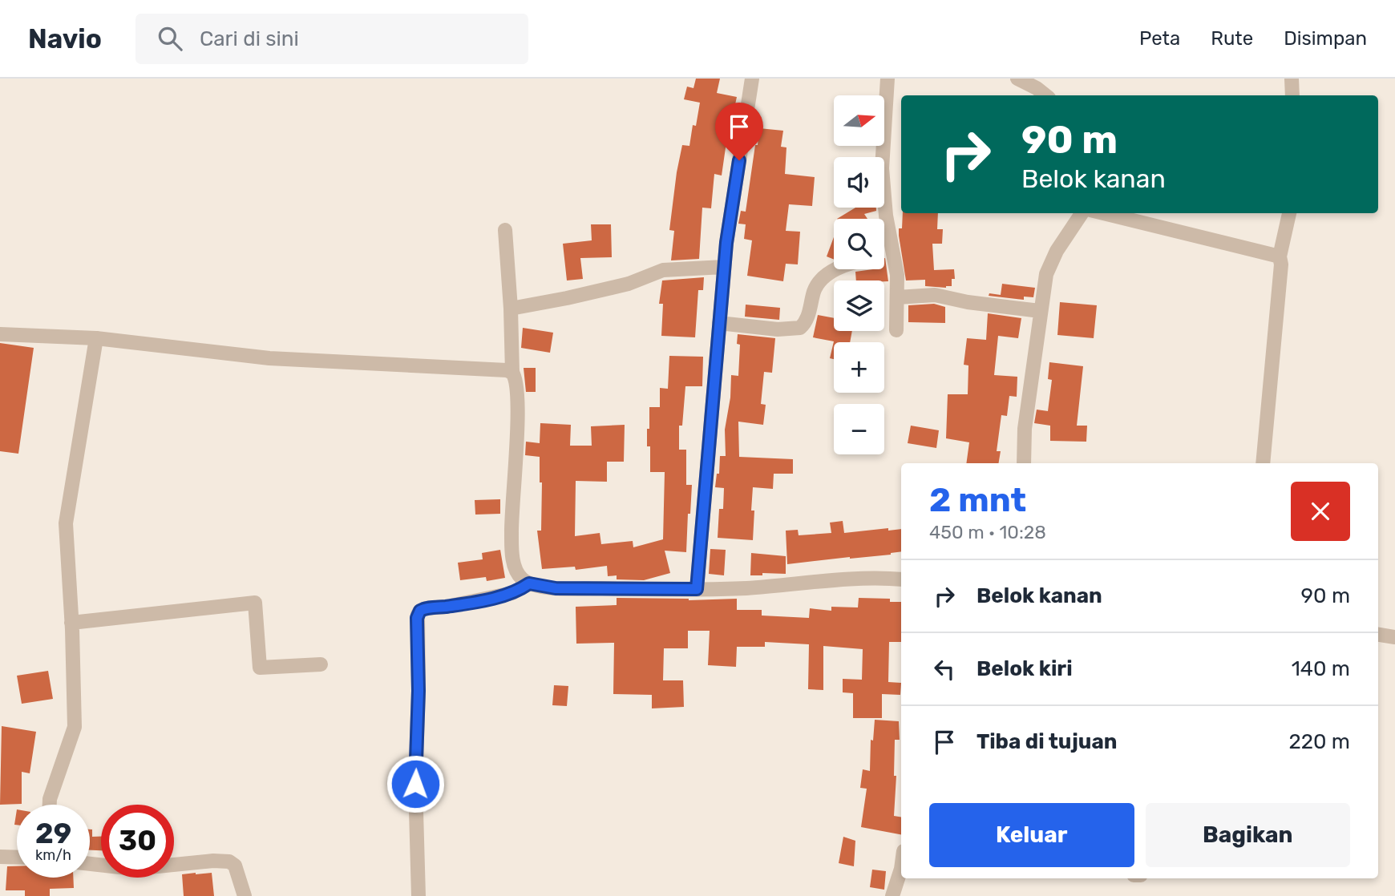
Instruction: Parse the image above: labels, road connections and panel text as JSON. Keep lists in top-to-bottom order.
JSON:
{
  "north": "right",
  "page": {
    "header": "Navio",
    "search": "Cari di sini",
    "nav": ["Peta", "Rute", "Disimpan"],
    "map_buttons": ["+", "−"],
    "turn": ["90 m", "Belok kanan"],
    "heading": ["2 mnt", "450 m · 10:28"],
    "list": [
      {
        "name": "Belok kanan",
        "value": "90 m"
      },
      {
        "name": "Belok kiri",
        "value": "140 m"
      },
      {
        "name": "Tiba di tujuan",
        "value": "220 m"
      }
    ],
    "buttons": ["Keluar", "Bagikan"],
    "speed": "29 km/h",
    "limit": "30"
  }
}
